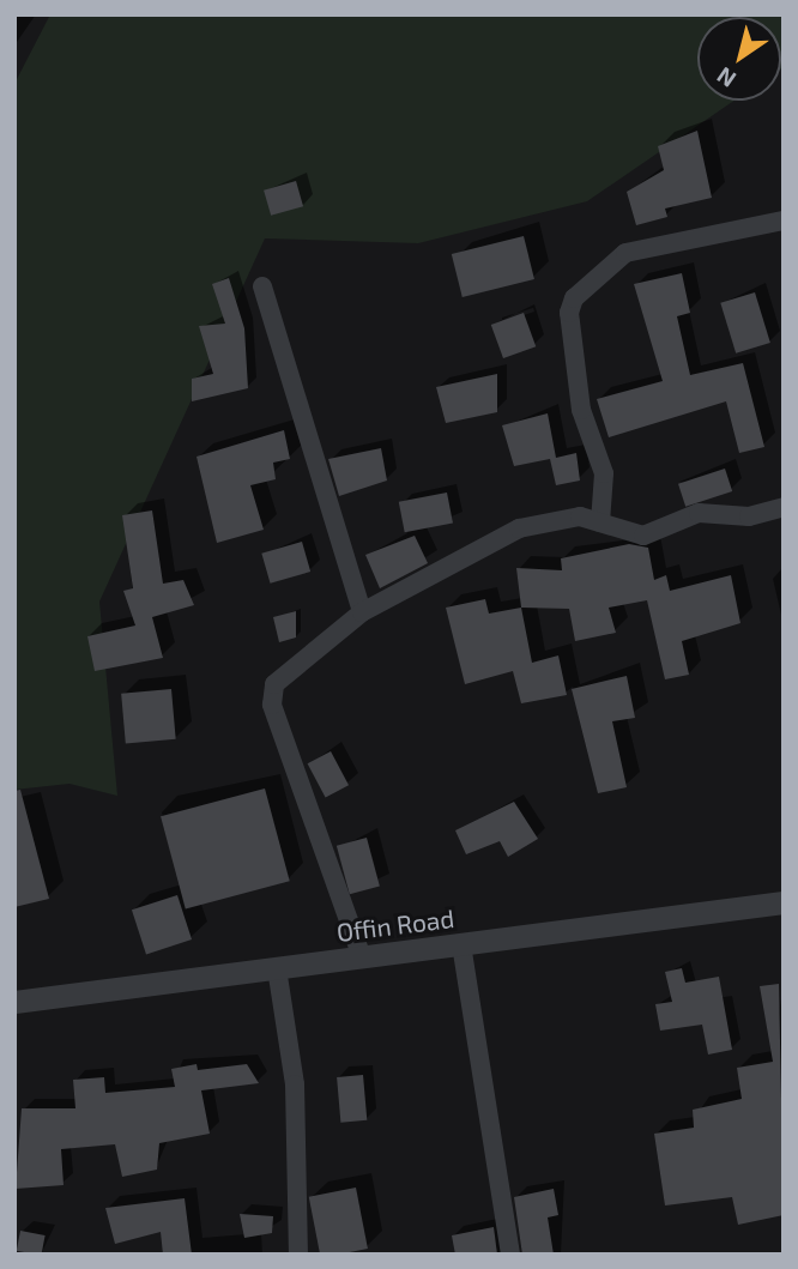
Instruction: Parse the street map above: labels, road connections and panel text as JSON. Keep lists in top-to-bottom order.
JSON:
{
  "streets": {
    "street": ["Offin Road"]
  },
  "north": "bottom left"
}
